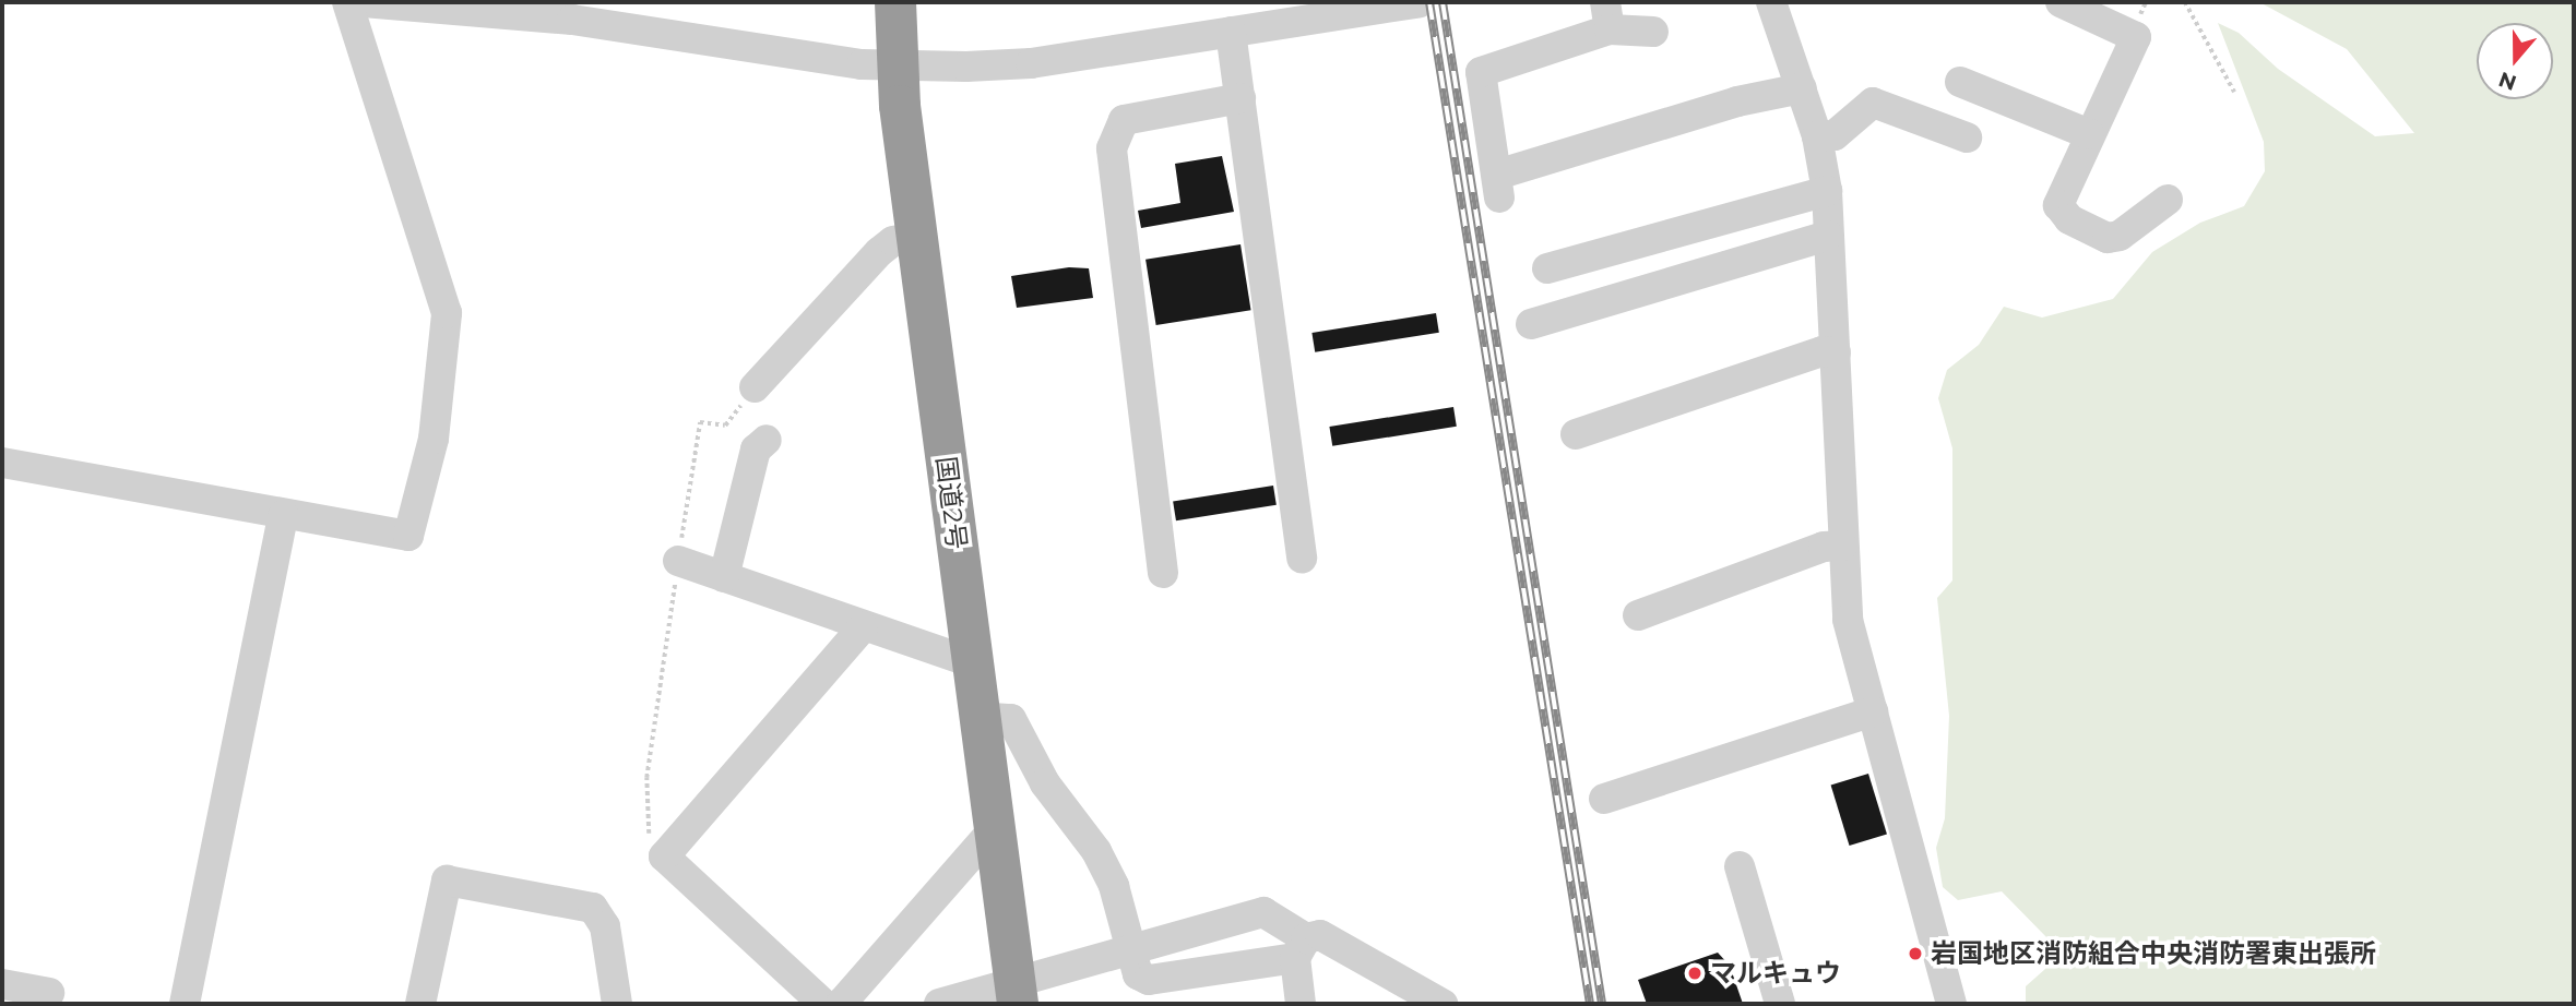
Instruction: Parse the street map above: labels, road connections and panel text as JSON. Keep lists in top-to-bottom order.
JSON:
{
  "streets": {
    "highway": ["国道2号"]
  },
  "places": ["岩国地区消防組合中央消防署東出張所", "マルキュウ"],
  "north": "bottom"
}
